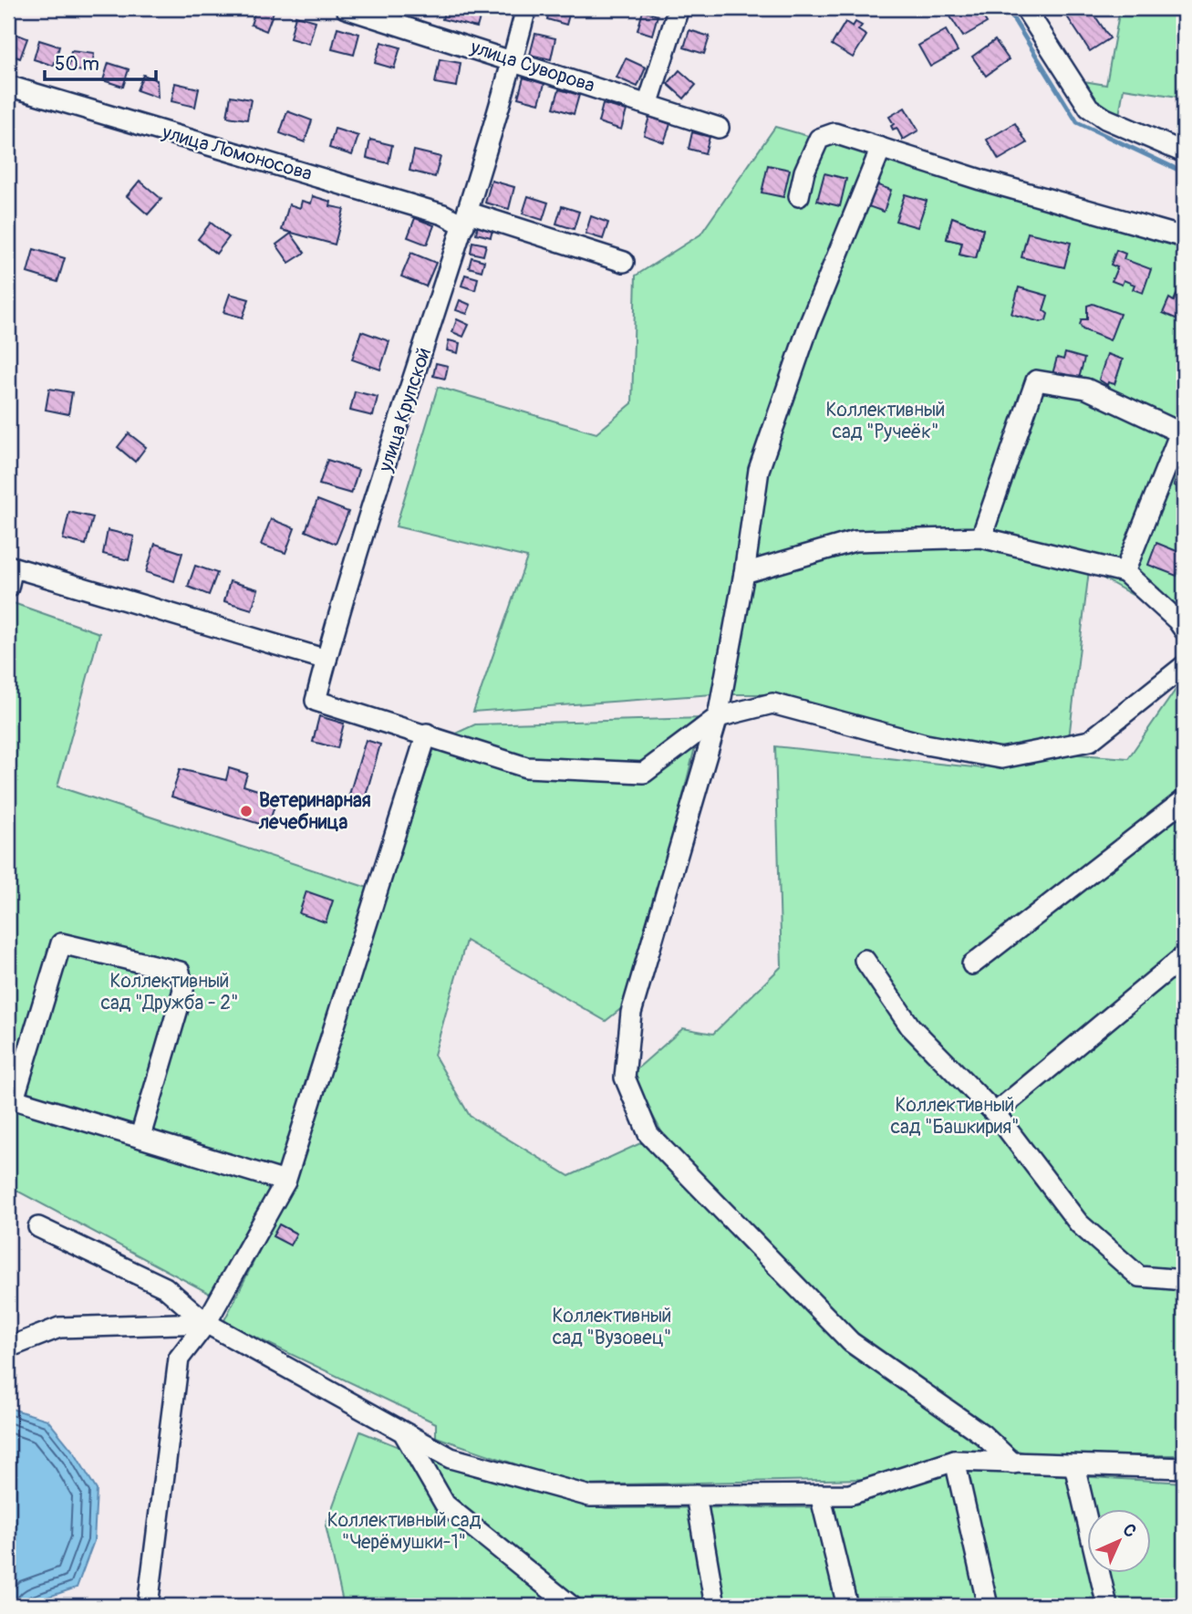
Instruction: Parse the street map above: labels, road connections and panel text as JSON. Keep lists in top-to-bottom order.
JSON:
{
  "streets": {
    "street": ["улица Суворова", "улица Ломоносова", "улица Крупской"]
  },
  "crossings": [
    ["улица Суворова", "улица Крупской"],
    ["улица Ломоносова", "улица Крупской"]
  ],
  "parks": [
    "Коллективный сад \"Ручеёк\"",
    "Коллективный сад \"Дружба - 2\"",
    "Коллективный сад \"Башкирия\"",
    "Коллективный сад \"Вузовец\"",
    "Коллективный сад \"Черёмушки-1\""
  ],
  "places": ["Ветеринарная лечебница"],
  "scale_bar": "50 m",
  "north": "top right"
}
